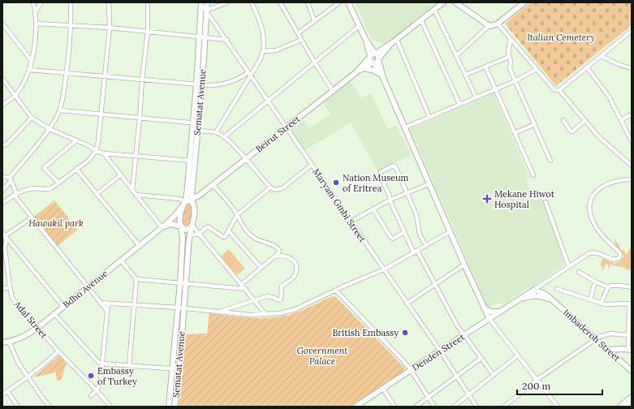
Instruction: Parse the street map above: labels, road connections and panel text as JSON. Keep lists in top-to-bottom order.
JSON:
{
  "streets": {
    "main road": [
      "Sematat Avenue",
      "Beirut Street",
      "Bdho Avenue",
      "Imbaderoh Street",
      "Denden Street"
    ],
    "street": ["Maryam Gmbi Street", "Adal Street"]
  },
  "crossings": [
    ["Sematat Avenue", "Beirut Street"],
    ["Sematat Avenue", "Maryam Gmbi Street"],
    ["Sematat Avenue", "Bdho Avenue"],
    ["Beirut Street", "Maryam Gmbi Street"],
    ["Beirut Street", "Bdho Avenue"],
    ["Maryam Gmbi Street", "Denden Street"],
    ["Bdho Avenue", "Adal Street"],
    ["Imbaderoh Street", "Denden Street"]
  ],
  "parks": ["Italian Cemetery", "Hawakil park", "Government Palace"],
  "places": {
    "other": ["Nation Museum of Eritrea", "British Embassy", "Embassy of Turkey"],
    "health": ["Mekane Hiwot Hospital"]
  },
  "scale_bar": "200 m"
}
